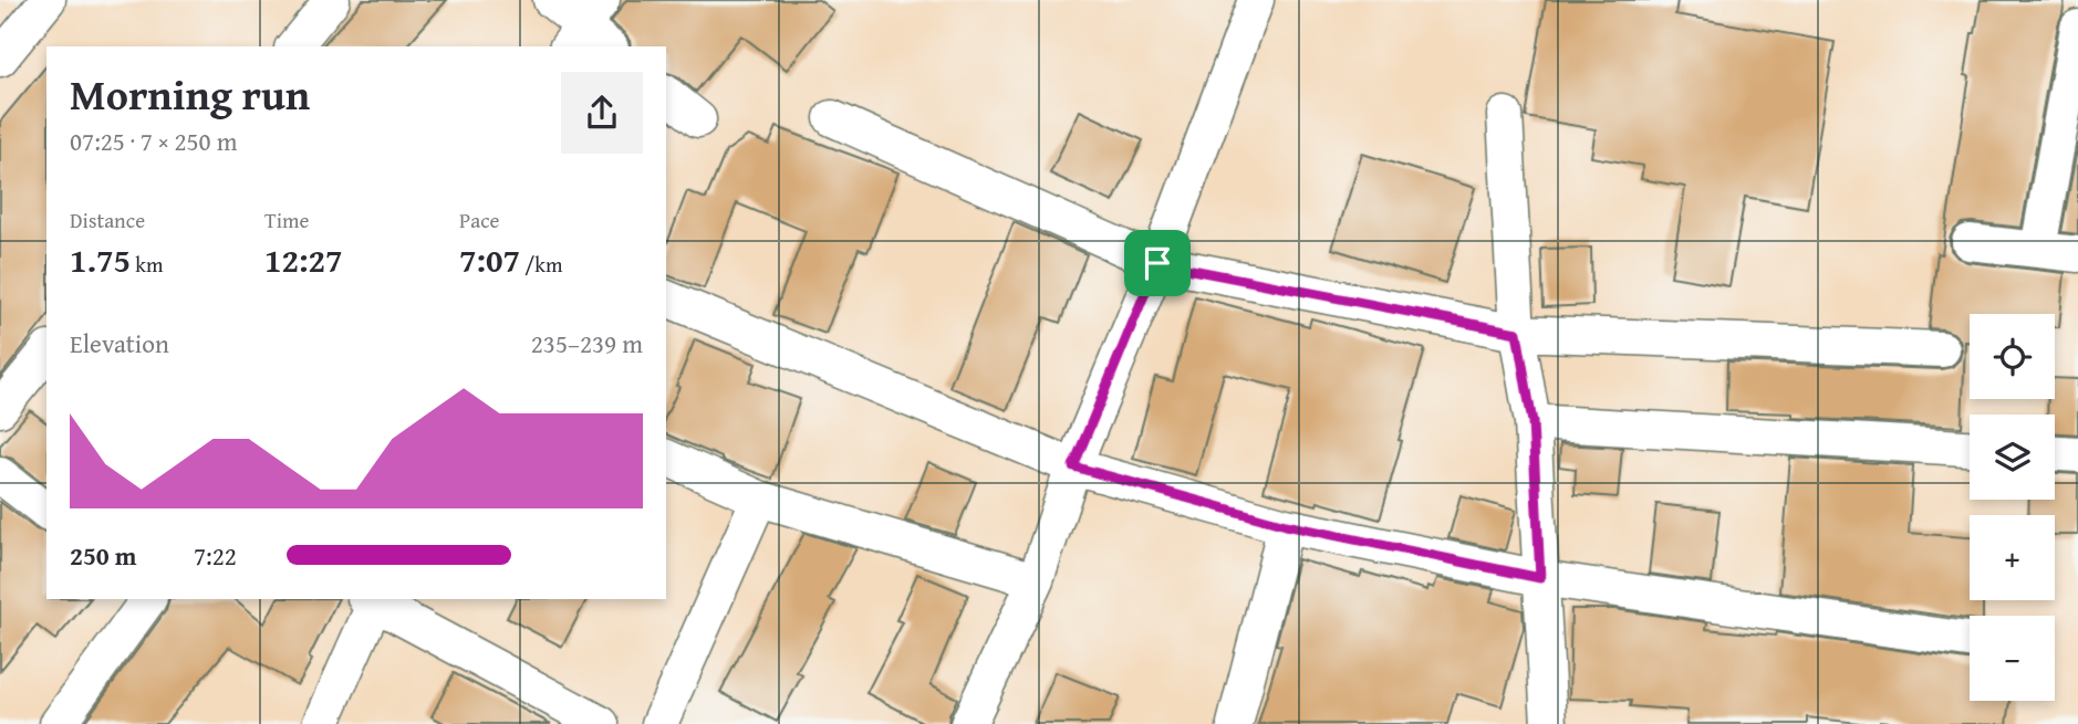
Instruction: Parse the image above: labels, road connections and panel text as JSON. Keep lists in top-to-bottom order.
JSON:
{
  "page": {
    "heading": ["Morning run", "07:25 · 7 × 250 m"],
    "stats": [
      ["Distance", "1.75 km"],
      ["Time", "12:27"],
      ["Pace", "7:07 /km"]
    ],
    "chart": ["Elevation", "235–239 m"],
    "map_buttons": ["+", "−"],
    "list": [
      {
        "name": "250 m",
        "note": "7:22"
      }
    ]
  }
}
